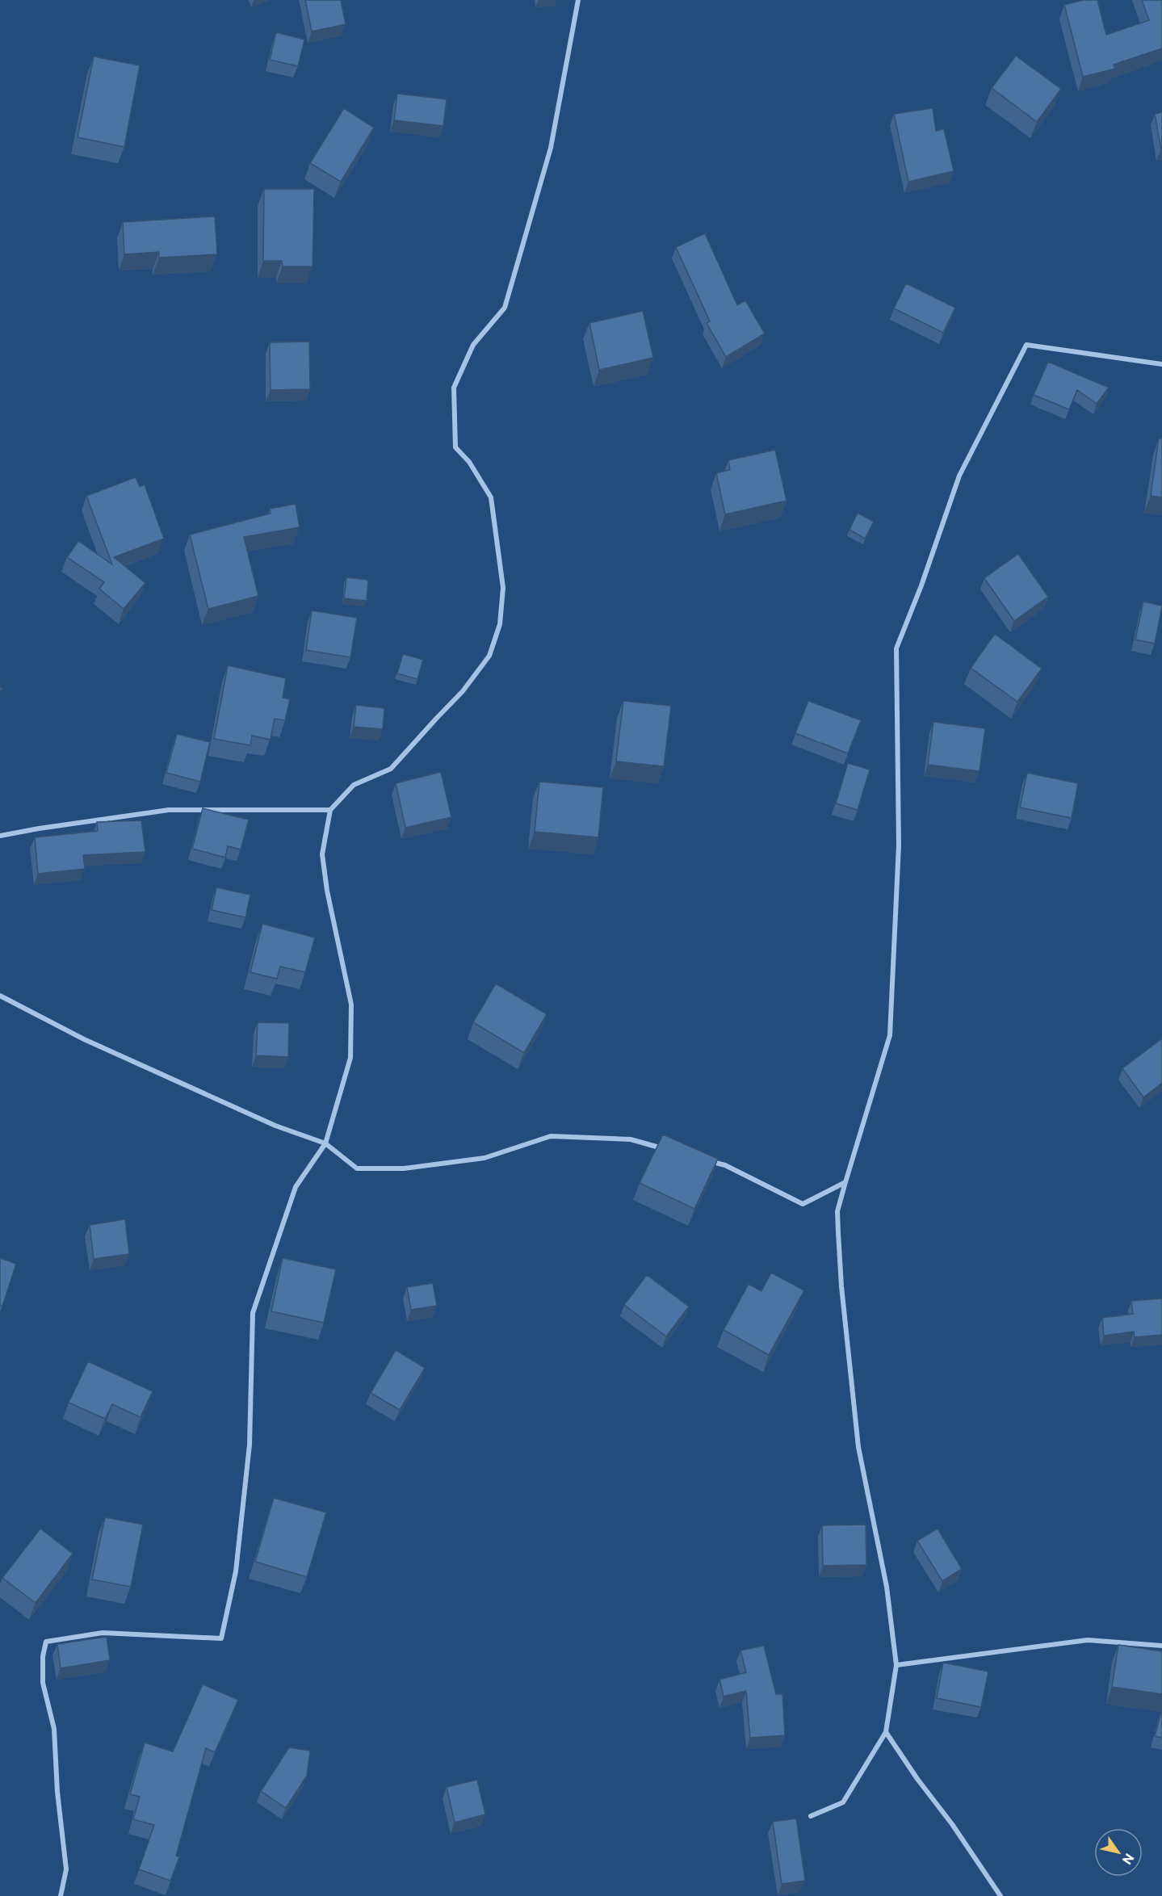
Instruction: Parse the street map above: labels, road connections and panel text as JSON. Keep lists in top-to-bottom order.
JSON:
{
  "north": "bottom right"
}
